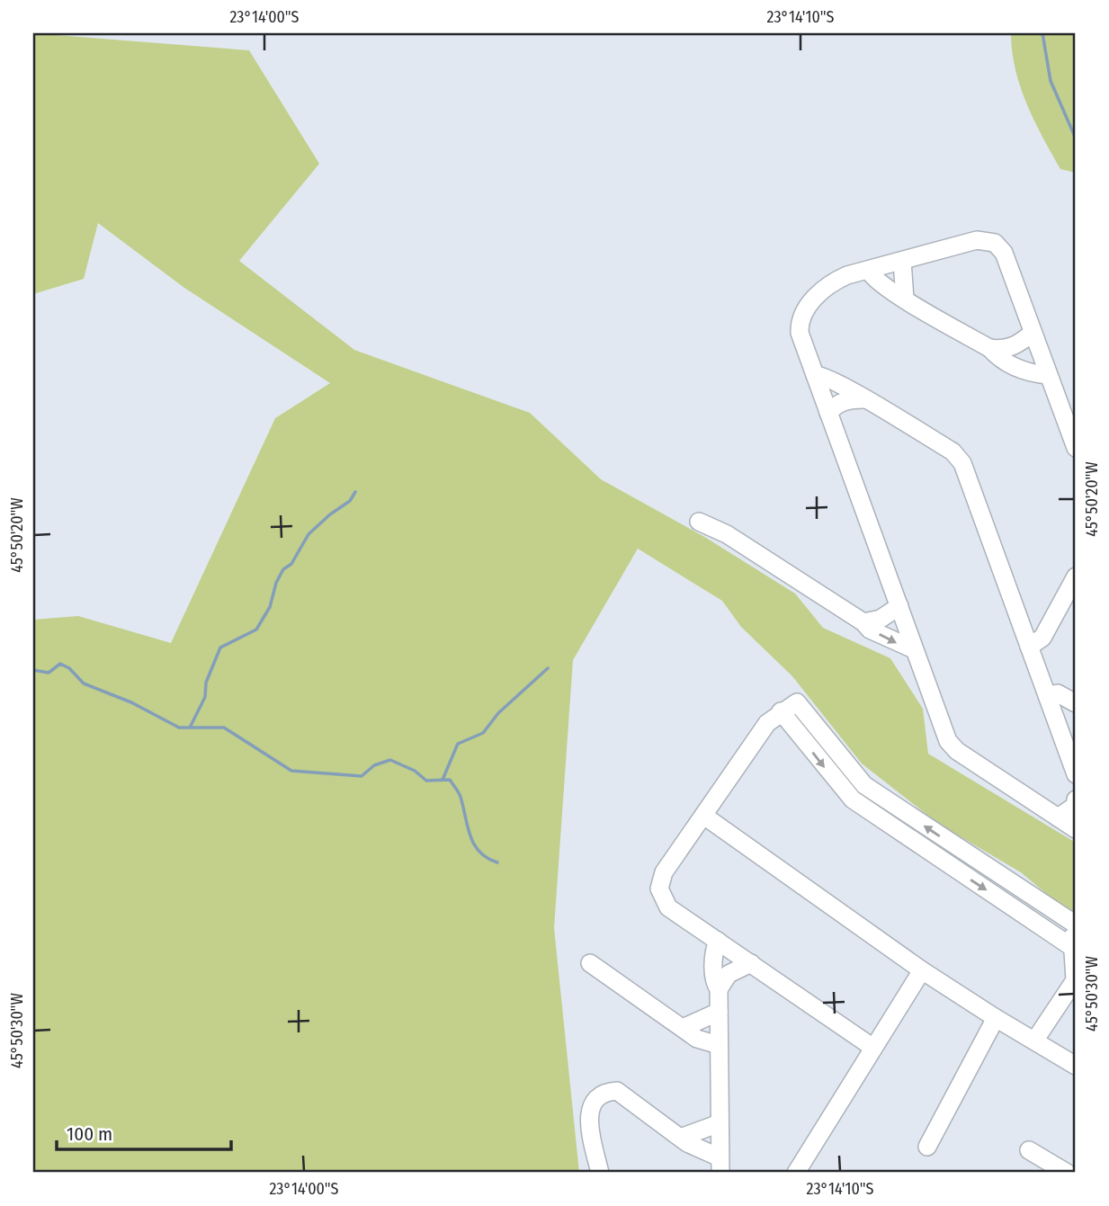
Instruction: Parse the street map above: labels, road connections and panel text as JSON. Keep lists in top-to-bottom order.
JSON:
{
  "scale_bar": "100 m",
  "coordinates": [
    "23°14'00\"S",
    "23°14'10\"S",
    "45°50'20\"W",
    "45°50'30\"W"
  ]
}
